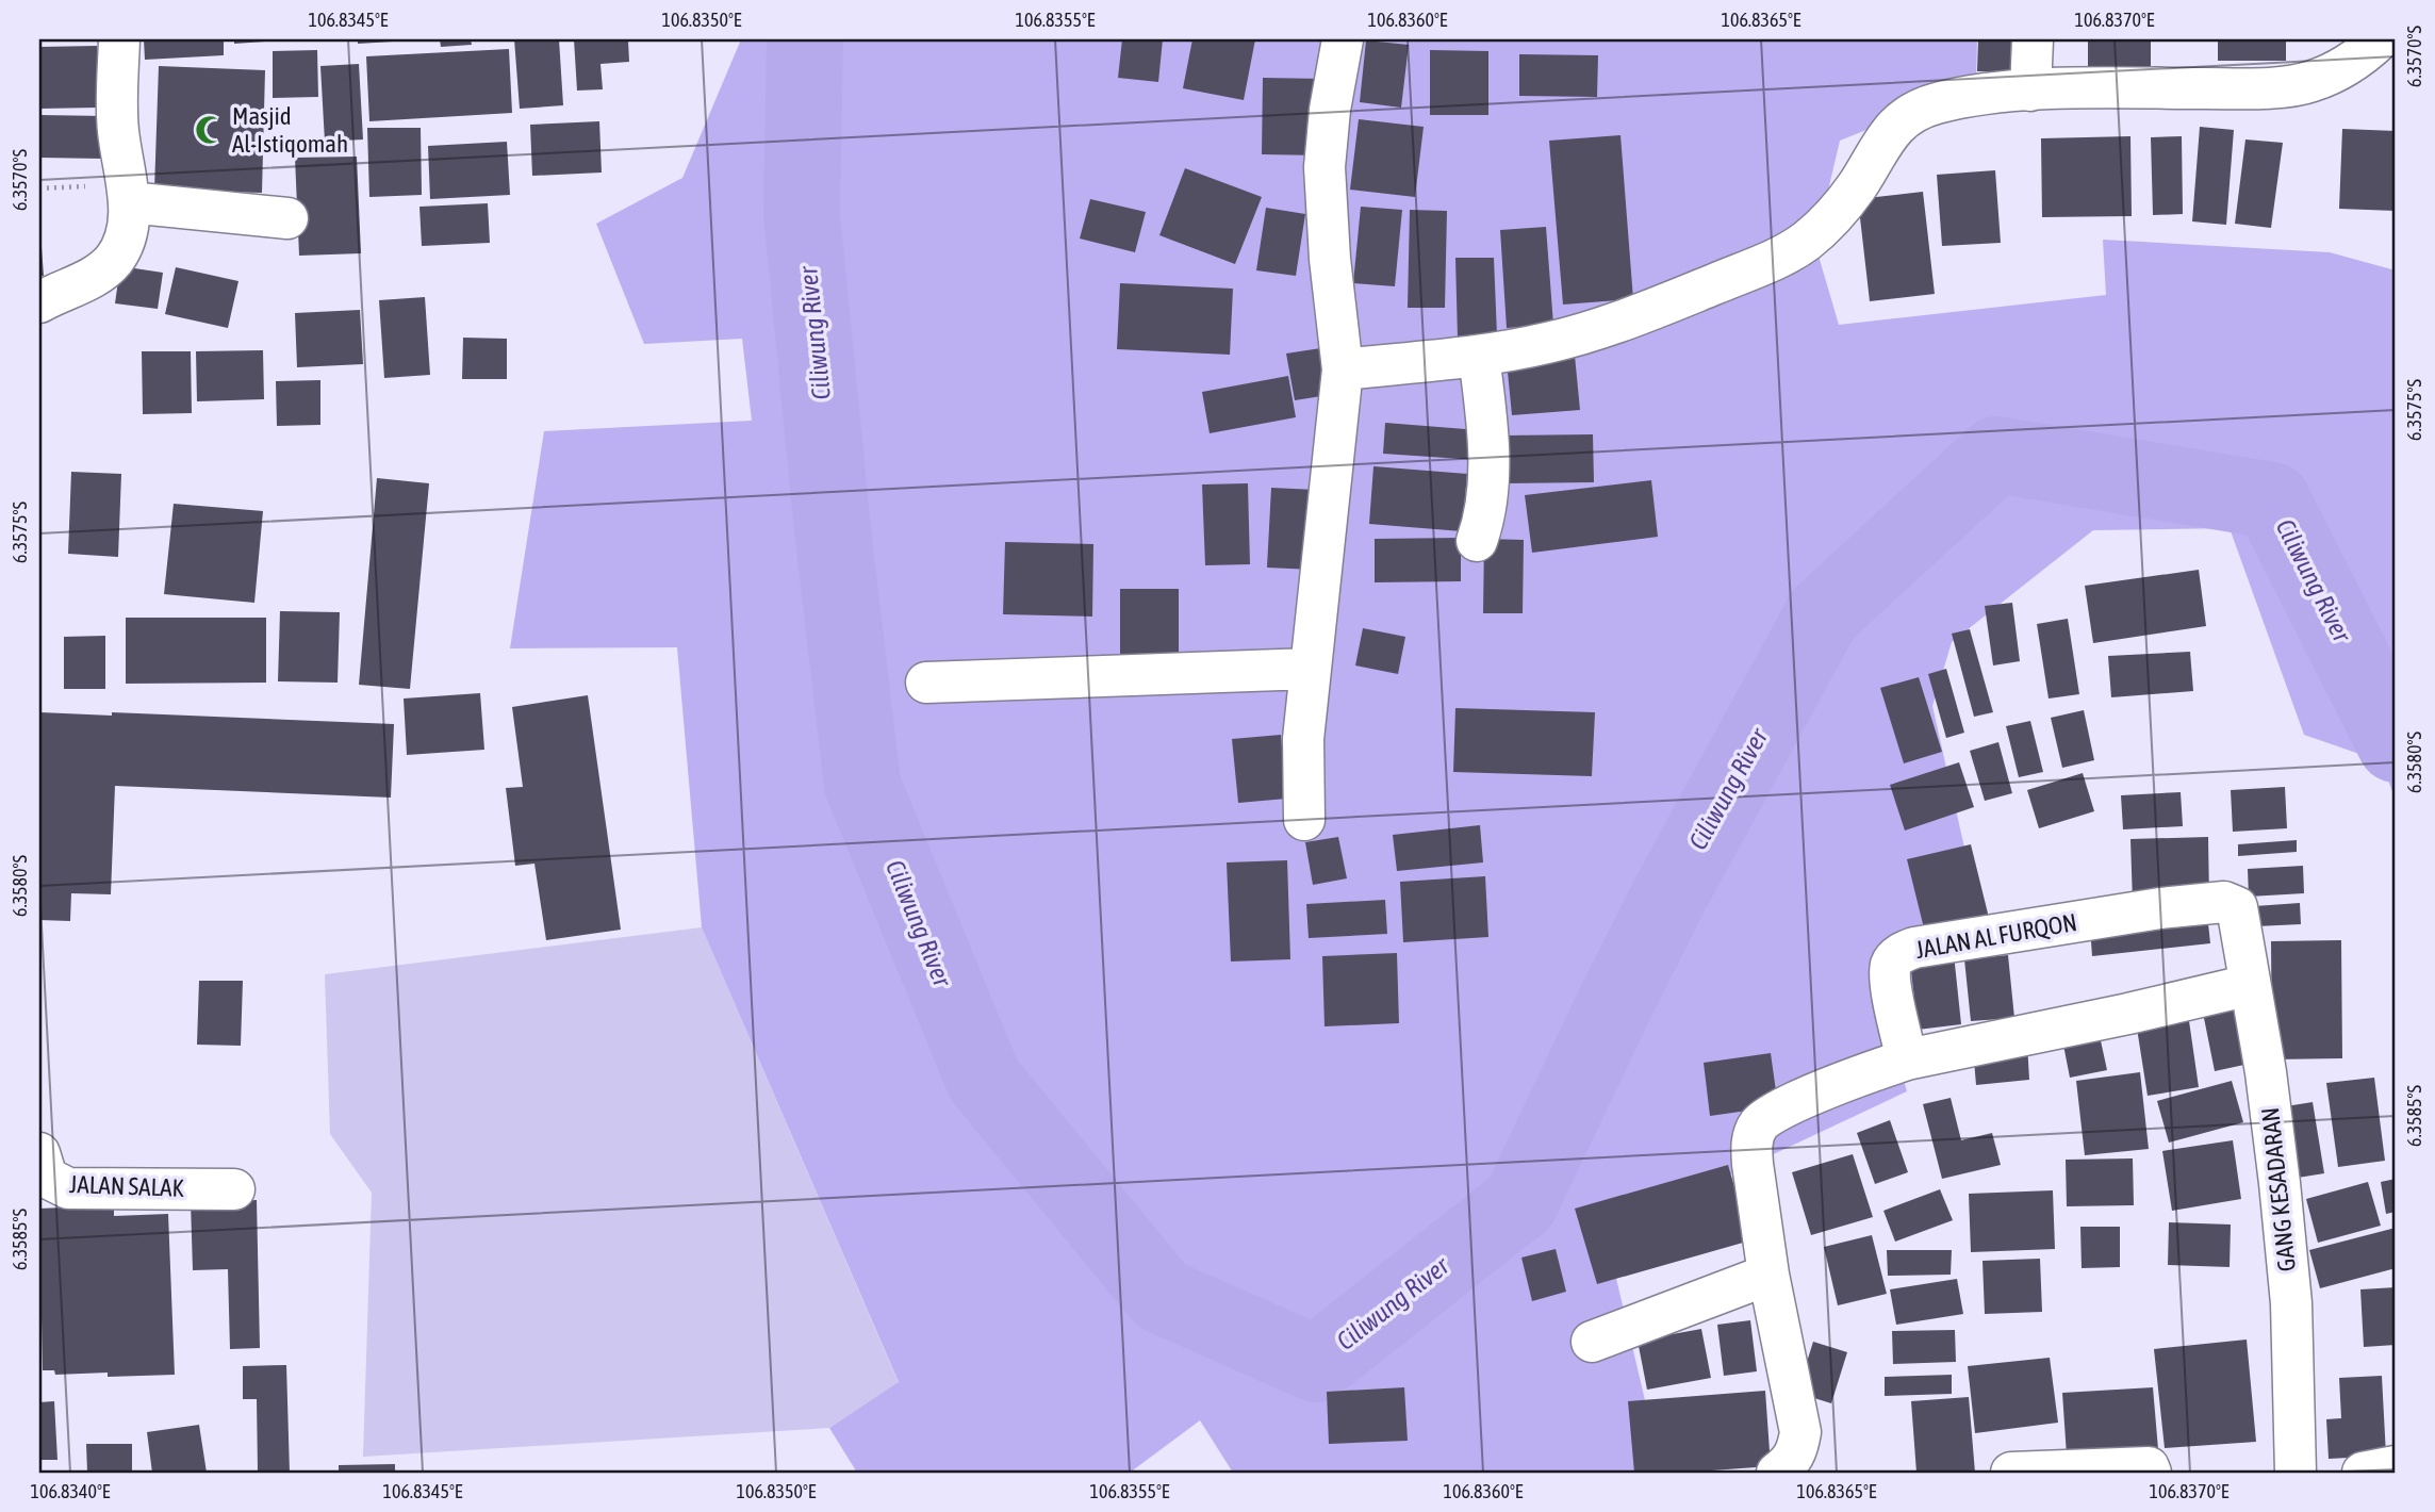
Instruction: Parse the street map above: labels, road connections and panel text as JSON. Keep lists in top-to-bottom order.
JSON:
{
  "streets": {
    "street": ["JALAN AL FURQON", "JALAN SALAK", "GANG KESADARAN"]
  },
  "crossings": [
    ["JALAN AL FURQON", "GANG KESADARAN"]
  ],
  "water": ["Ciliwung River"],
  "places": {
    "mosque": ["Masjid Al-Istiqomah"]
  },
  "coordinates": [
    "106.8345°E",
    "106.8350°E",
    "106.8355°E",
    "106.8360°E",
    "106.8365°E",
    "106.8370°E",
    "6.3570°S",
    "6.3575°S",
    "6.3580°S",
    "6.3585°S",
    "106.8340°E"
  ]
}
